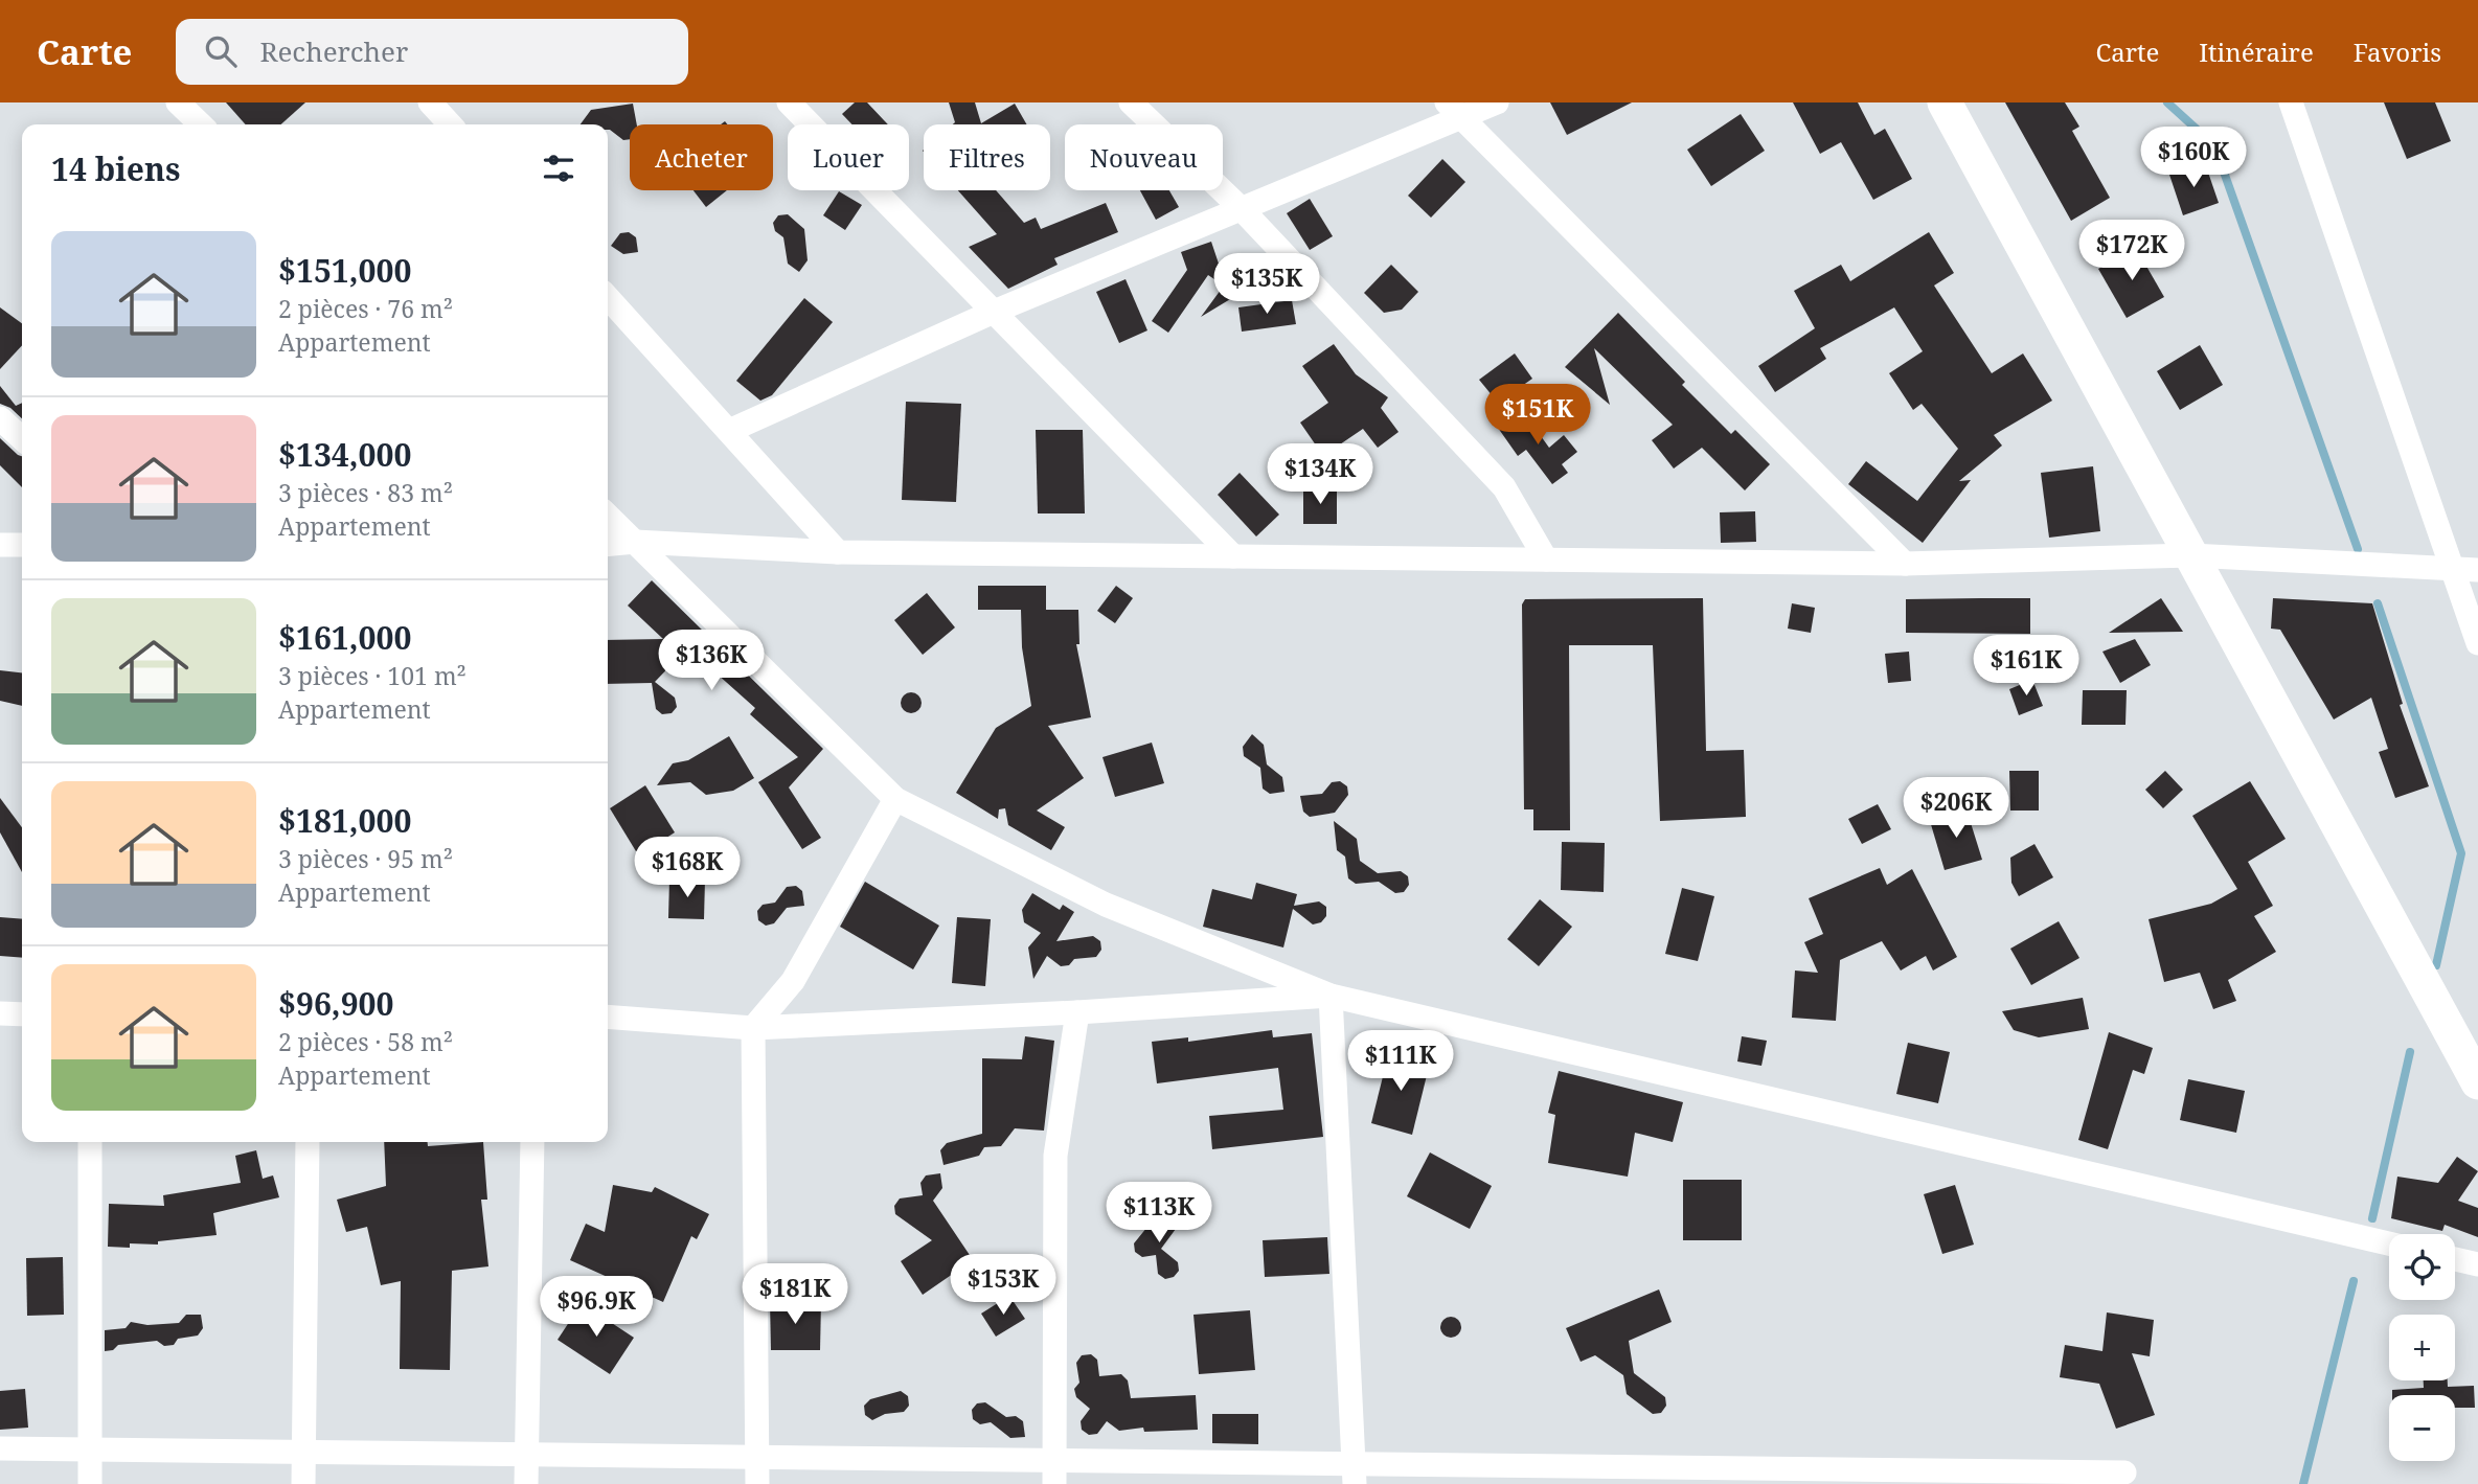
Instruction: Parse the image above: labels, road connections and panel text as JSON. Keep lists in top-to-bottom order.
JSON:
{
  "page": {
    "header": "Carte",
    "search": "Rechercher",
    "nav": ["Carte", "Itinéraire", "Favoris"],
    "chip": [
      "Acheter",
      "Louer",
      "Filtres",
      "Nouveau"
    ],
    "heading": "14 biens",
    "price": [
      "$160K",
      "$172K",
      "$135K",
      "$151K",
      "$134K",
      "$136K",
      "$161K",
      "$206K",
      "$168K",
      "$111K",
      "$113K",
      "$153K",
      "$181K",
      "$96.9K"
    ],
    "list": [
      {
        "name": "$151,000",
        "note": "2 pièces · 76 m² · Appartement"
      },
      {
        "name": "$134,000",
        "note": "3 pièces · 83 m² · Appartement"
      },
      {
        "name": "$161,000",
        "note": "3 pièces · 101 m² · Appartement"
      },
      {
        "name": "$181,000",
        "note": "3 pièces · 95 m² · Appartement"
      },
      {
        "name": "$96,900",
        "note": "2 pièces · 58 m² · Appartement"
      }
    ],
    "map_buttons": ["+", "−"]
  }
}
